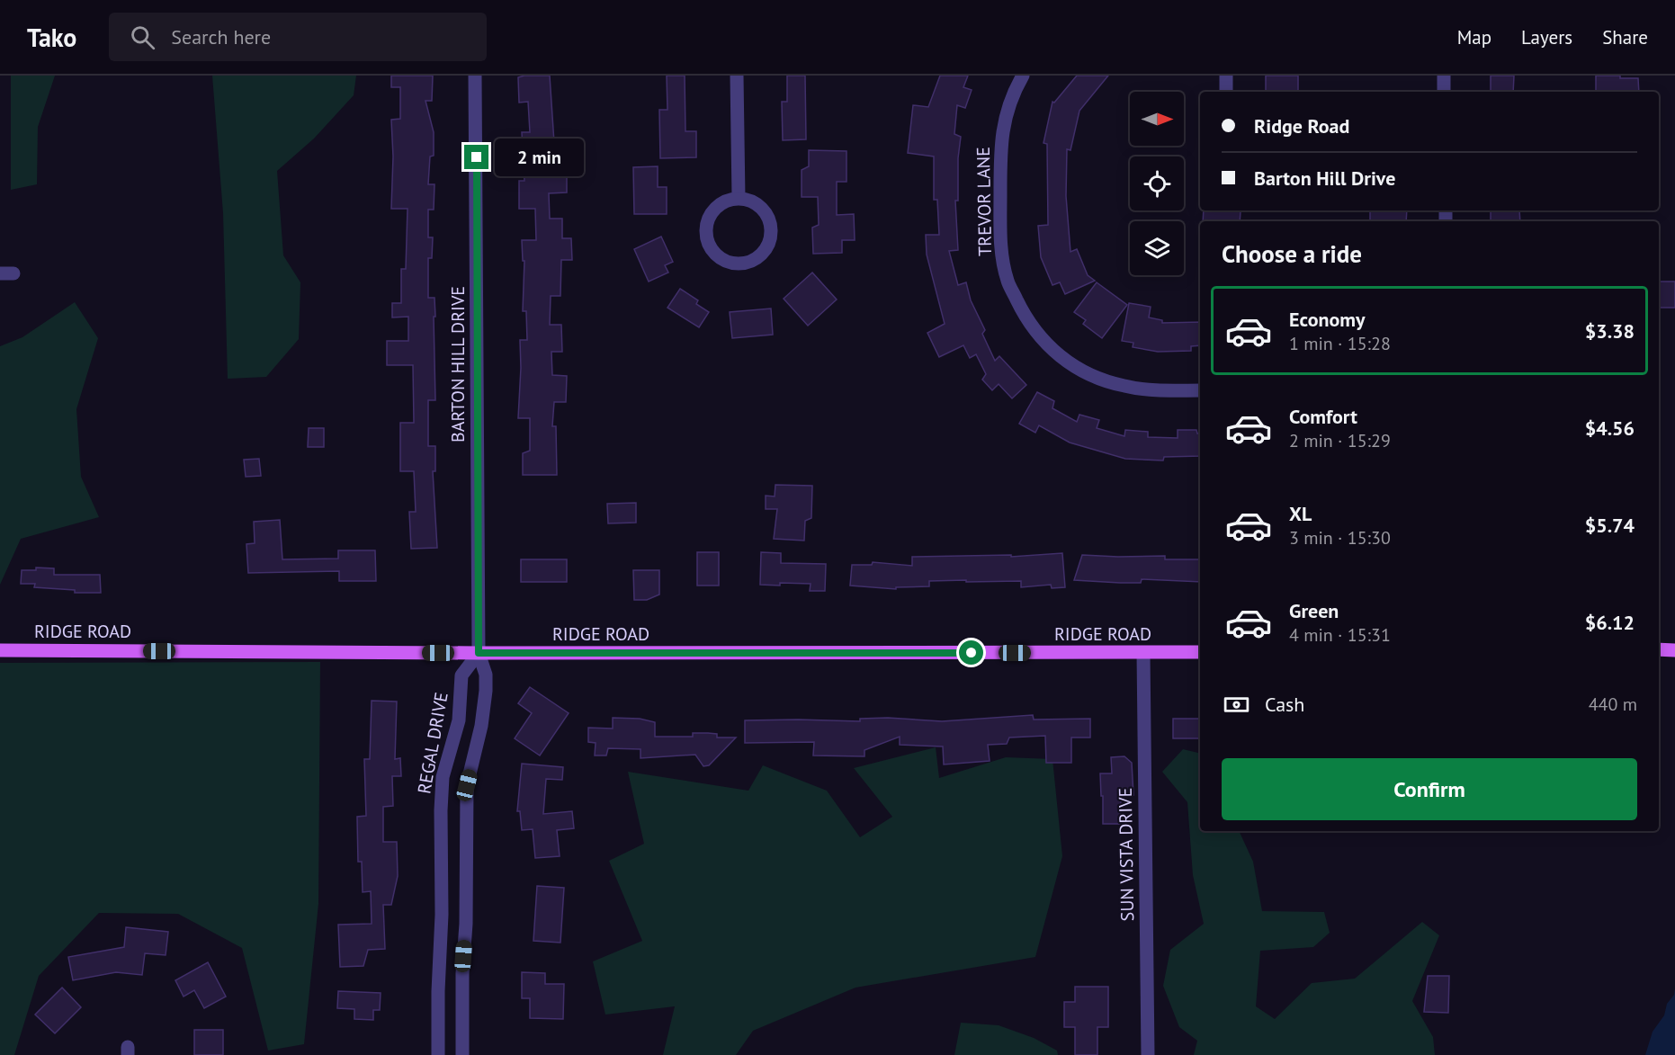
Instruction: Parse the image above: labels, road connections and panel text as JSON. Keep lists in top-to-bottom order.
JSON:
{
  "streets": {
    "main road": ["RIDGE ROAD"],
    "street": [
      "TREVOR LANE",
      "BARTON HILL DRIVE",
      "REGAL DRIVE",
      "SUN VISTA DRIVE"
    ]
  },
  "crossings": [
    ["BARTON HILL DRIVE", "RIDGE ROAD"],
    ["BARTON HILL DRIVE", "REGAL DRIVE"],
    ["RIDGE ROAD", "REGAL DRIVE"],
    ["RIDGE ROAD", "SUN VISTA DRIVE"]
  ],
  "north": "right",
  "page": {
    "header": "Tako",
    "search": "Search here",
    "nav": ["Map", "Layers", "Share"],
    "banner": ["Ridge Road", "Barton Hill Drive"],
    "bubble": "2 min",
    "heading": "Choose a ride",
    "list": [
      {
        "name": "Economy",
        "note": "1 min · 15:28",
        "value": "$3.38"
      },
      {
        "name": "Comfort",
        "note": "2 min · 15:29",
        "value": "$4.56"
      },
      {
        "name": "XL",
        "note": "3 min · 15:30",
        "value": "$5.74"
      },
      {
        "name": "Green",
        "note": "4 min · 15:31",
        "value": "$6.12"
      }
    ],
    "pay": ["Cash", "440 m"],
    "buttons": "Confirm"
  }
}
